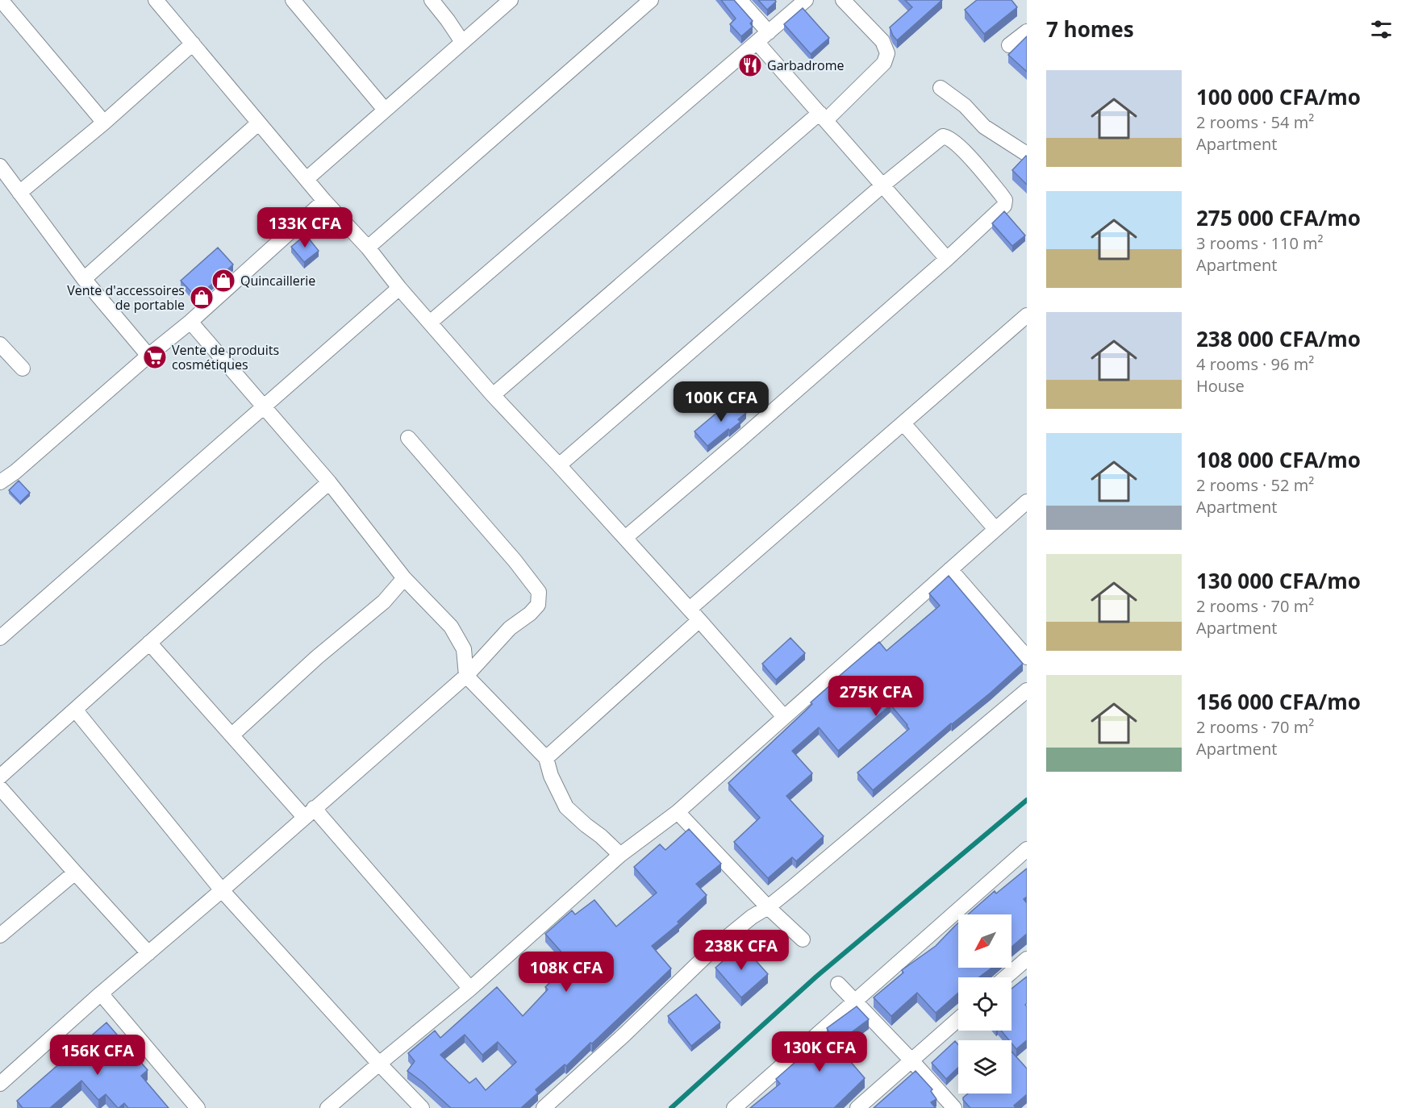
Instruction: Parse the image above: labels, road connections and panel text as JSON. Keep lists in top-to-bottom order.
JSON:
{
  "places": {
    "restaurant": ["Garbadrome"],
    "shop": ["Quincaillerie", "Vente d'accessoires de portable"],
    "supermarket": ["Vente de produits cosmétiques"]
  },
  "north": "bottom left",
  "page": {
    "heading": "7 homes",
    "list": [
      {
        "name": "100 000 CFA/mo",
        "note": "2 rooms · 54 m² · Apartment"
      },
      {
        "name": "275 000 CFA/mo",
        "note": "3 rooms · 110 m² · Apartment"
      },
      {
        "name": "238 000 CFA/mo",
        "note": "4 rooms · 96 m² · House"
      },
      {
        "name": "108 000 CFA/mo",
        "note": "2 rooms · 52 m² · Apartment"
      },
      {
        "name": "130 000 CFA/mo",
        "note": "2 rooms · 70 m² · Apartment"
      },
      {
        "name": "156 000 CFA/mo",
        "note": "2 rooms · 70 m² · Apartment"
      }
    ],
    "price": [
      "133K CFA",
      "100K CFA",
      "275K CFA",
      "238K CFA",
      "108K CFA",
      "130K CFA",
      "156K CFA"
    ]
  }
}
